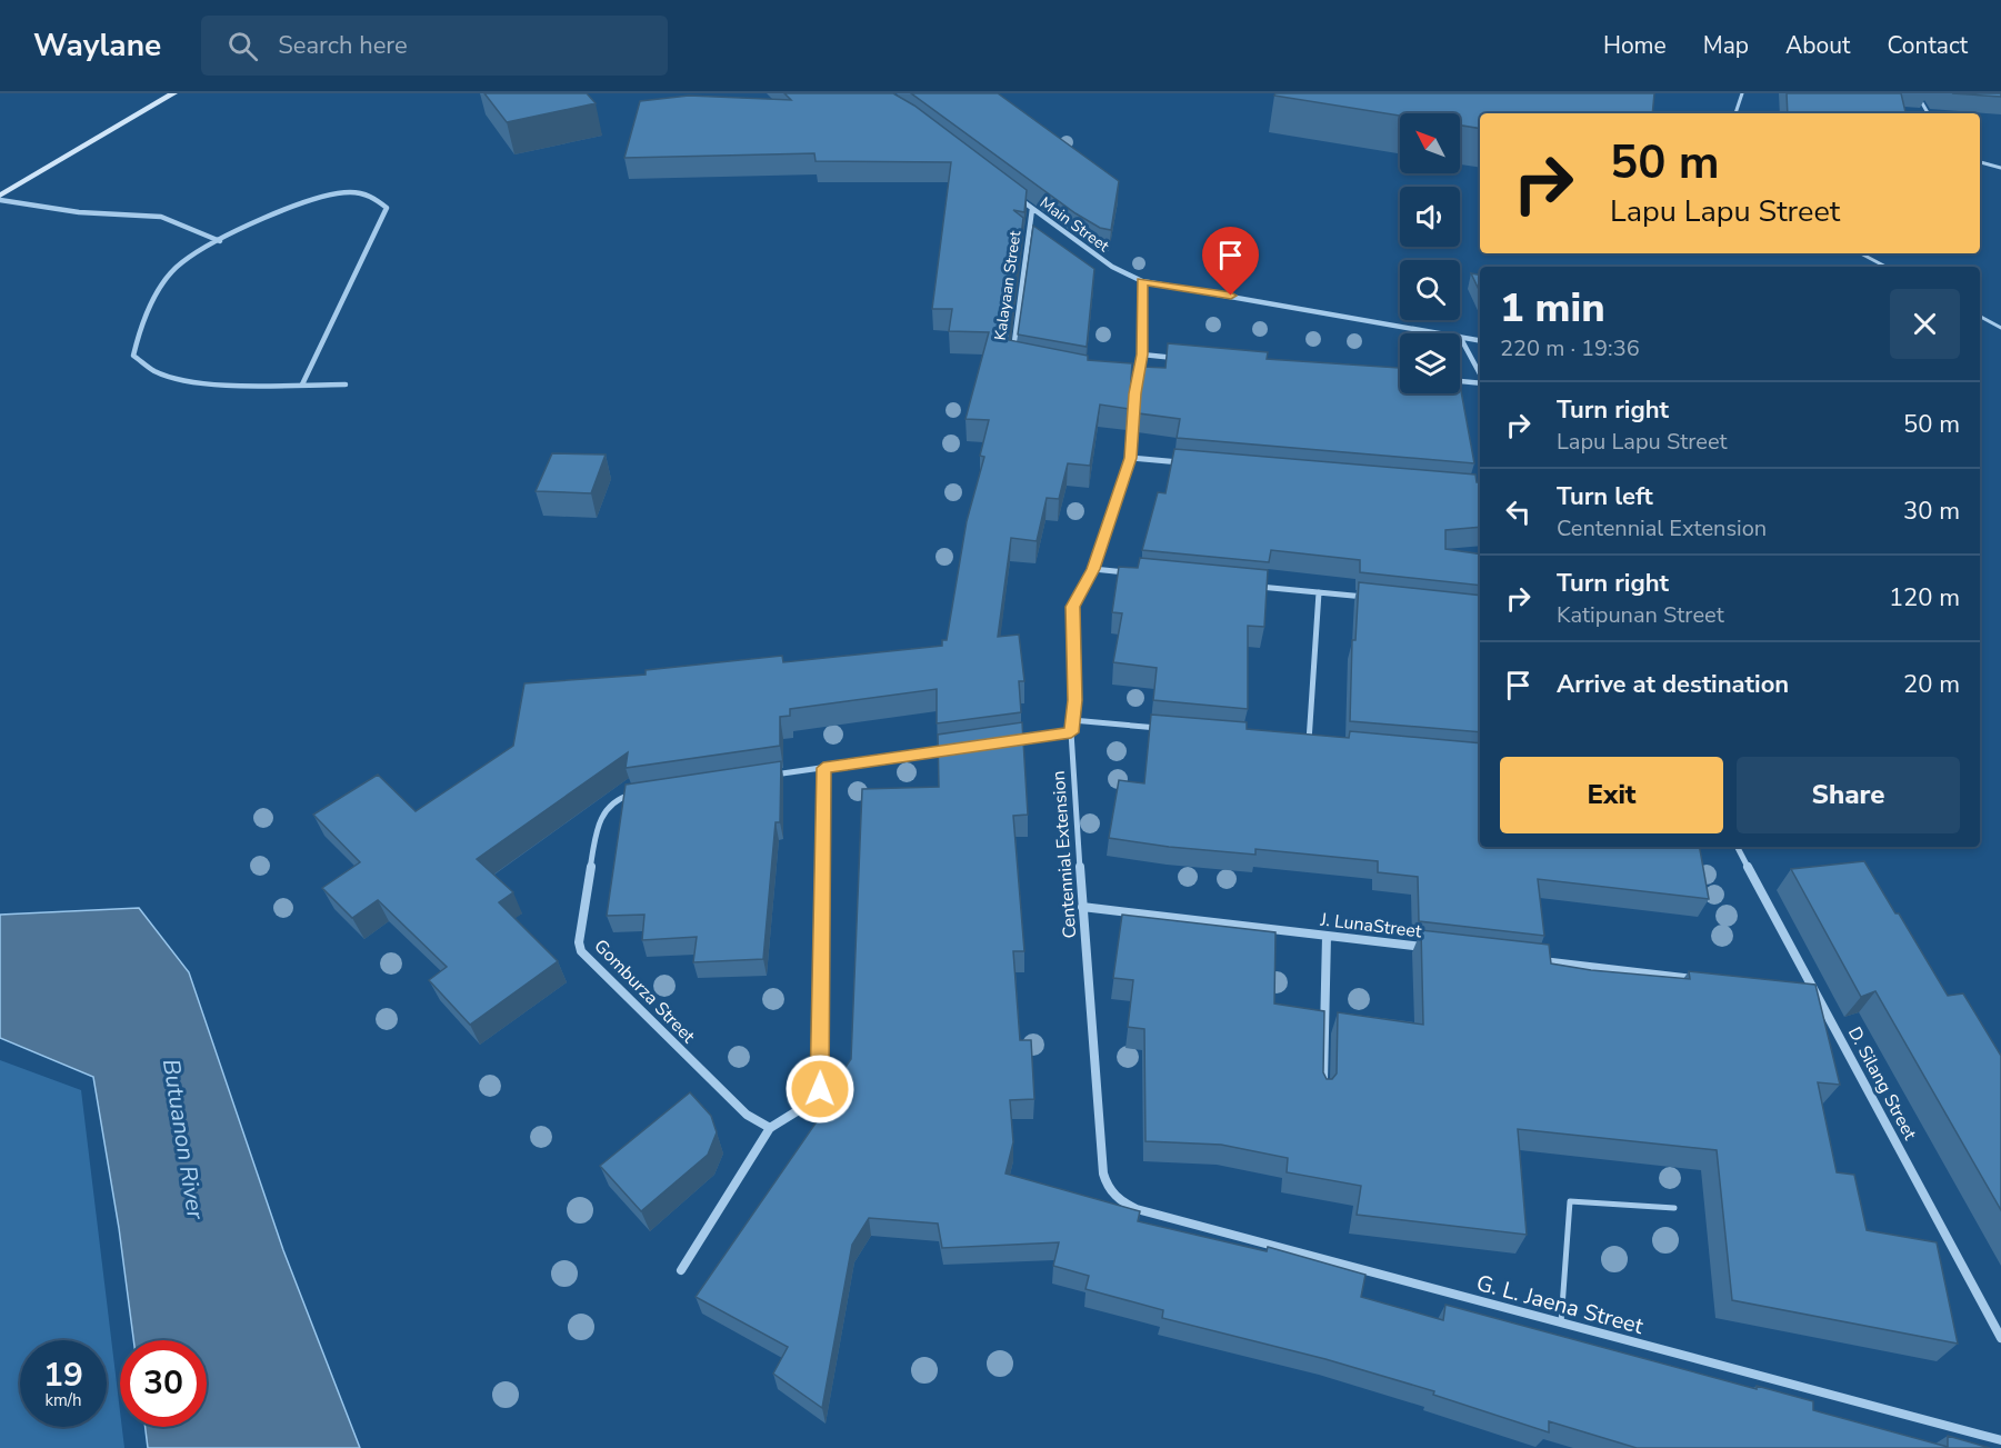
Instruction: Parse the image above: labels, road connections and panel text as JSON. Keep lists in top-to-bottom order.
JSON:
{
  "streets": {
    "street": [
      "Main Street",
      "Kalayaan Street",
      "Centennial Extension",
      "J. LunaStreet",
      "Gomburza Street",
      "D. Silang Street",
      "G. L. Jaena Street"
    ]
  },
  "crossings": [
    ["Main Street", "Kalayaan Street"],
    ["Main Street", "Centennial Extension"],
    ["Centennial Extension", "J. LunaStreet"],
    ["Centennial Extension", "G. L. Jaena Street"]
  ],
  "water": ["Butuanon River"],
  "north": "top left",
  "page": {
    "header": "Waylane",
    "search": "Search here",
    "nav": [
      "Home",
      "Map",
      "About",
      "Contact"
    ],
    "turn": ["50 m", "Lapu Lapu Street"],
    "heading": ["1 min", "220 m · 19:36"],
    "list": [
      {
        "name": "Turn right",
        "note": "Lapu Lapu Street",
        "value": "50 m"
      },
      {
        "name": "Turn left",
        "note": "Centennial Extension",
        "value": "30 m"
      },
      {
        "name": "Turn right",
        "note": "Katipunan Street",
        "value": "120 m"
      },
      {
        "name": "Arrive at destination",
        "value": "20 m"
      }
    ],
    "buttons": ["Exit", "Share"],
    "speed": "19 km/h",
    "limit": "30"
  }
}
